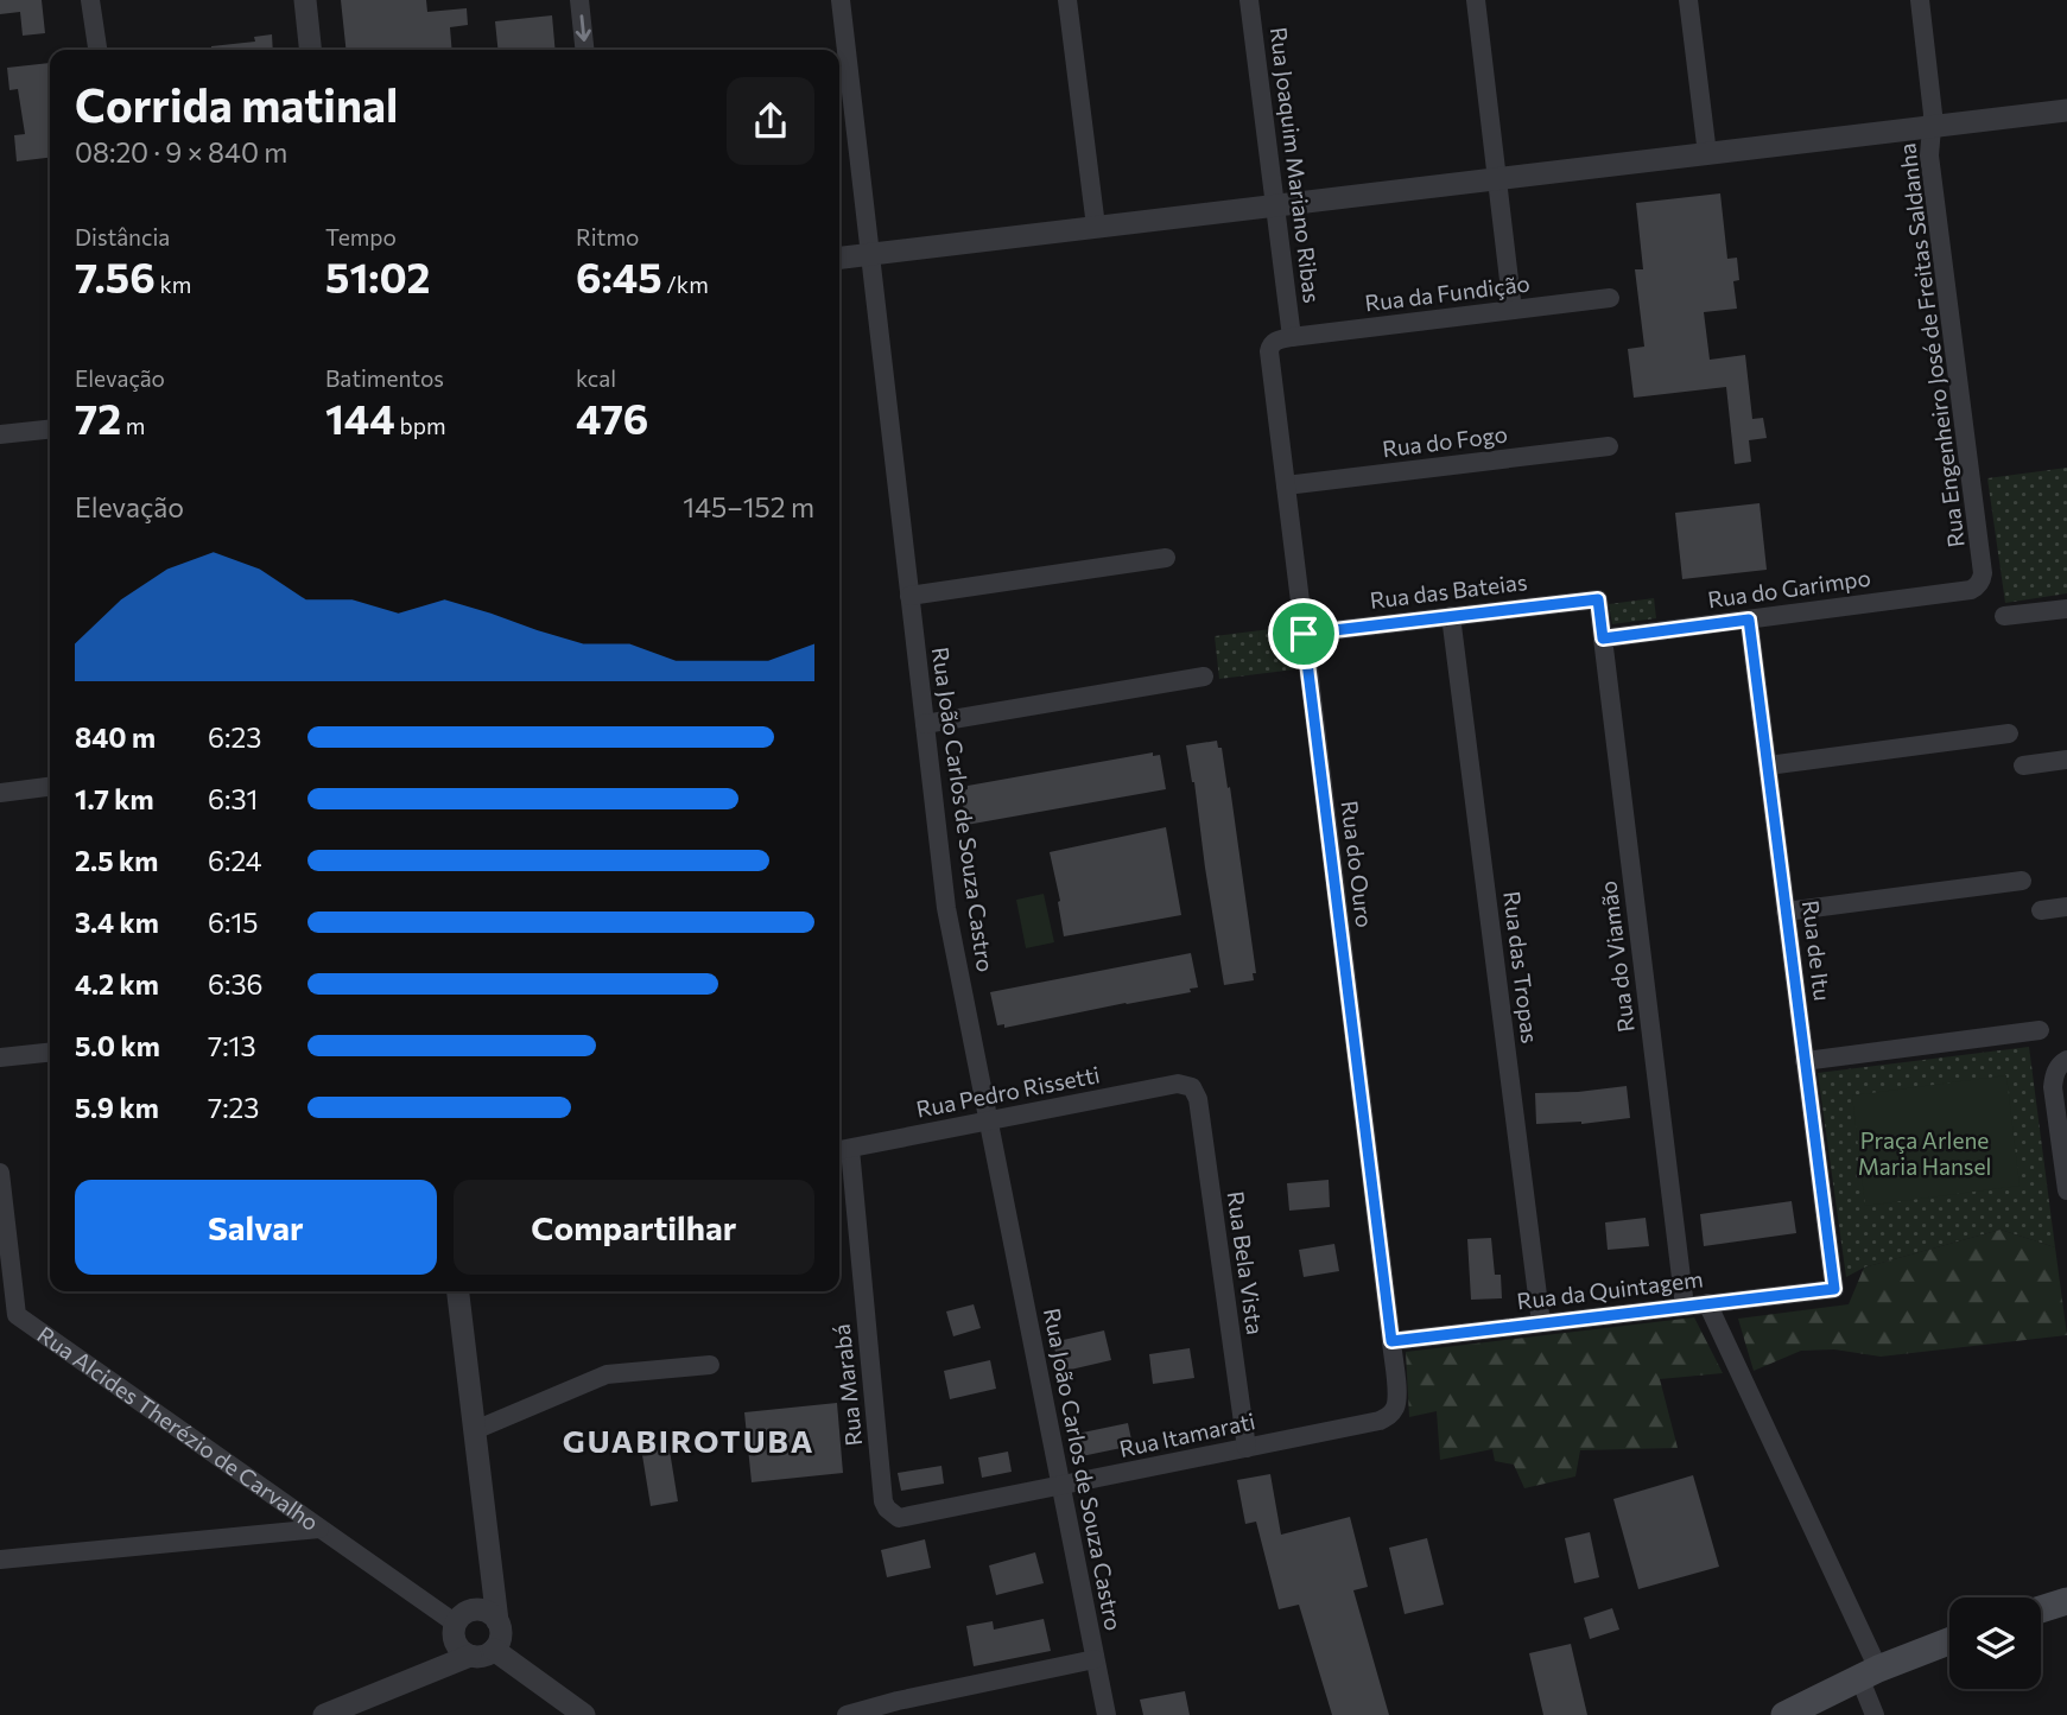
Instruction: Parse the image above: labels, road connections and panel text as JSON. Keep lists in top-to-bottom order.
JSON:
{
  "streets": {
    "street": [
      "Rua Joaquim Mariano Ribas",
      "Rua da Fundição",
      "Rua Engenheiro José de Freitas Saldanha",
      "Rua do Fogo",
      "Rua do Garimpo",
      "Rua das Bateias",
      "Rua João Carlos de Souza Castro",
      "Rua do Ouro",
      "Rua de Itu",
      "Rua do Viamão",
      "Rua das Tropas",
      "Rua Pedro Rissetti",
      "Rua Bela Vista",
      "Rua da Quintagem",
      "Rua Marabá",
      "Rua Alcides Therézio de Carvalho",
      "Rua Itamarati"
    ]
  },
  "crossings": [
    ["Rua Joaquim Mariano Ribas", "Rua da Fundição"],
    ["Rua Joaquim Mariano Ribas", "Rua do Ouro"],
    ["Rua da Fundição", "Rua do Ouro"],
    ["Rua Engenheiro José de Freitas Saldanha", "Rua do Garimpo"],
    ["Rua do Fogo", "Rua do Ouro"],
    ["Rua do Garimpo", "Rua de Itu"],
    ["Rua do Garimpo", "Rua do Viamão"],
    ["Rua das Bateias", "Rua do Ouro"],
    ["Rua das Bateias", "Rua do Viamão"],
    ["Rua das Bateias", "Rua das Tropas"],
    ["Rua João Carlos de Souza Castro", "Rua Pedro Rissetti"],
    ["Rua João Carlos de Souza Castro", "Rua Itamarati"],
    ["Rua do Ouro", "Rua da Quintagem"],
    ["Rua do Ouro", "Rua Itamarati"],
    ["Rua de Itu", "Rua da Quintagem"],
    ["Rua do Viamão", "Rua da Quintagem"],
    ["Rua das Tropas", "Rua da Quintagem"],
    ["Rua Pedro Rissetti", "Rua Bela Vista"],
    ["Rua Pedro Rissetti", "Rua Marabá"],
    ["Rua Bela Vista", "Rua Itamarati"],
    ["Rua Marabá", "Rua Itamarati"]
  ],
  "districts": ["GUABIROTUBA"],
  "parks": ["Praça Arlene Maria Hansel"],
  "page": {
    "heading": ["Corrida matinal", "08:20 · 9 × 840 m"],
    "stats": [
      ["Distância", "7.56 km"],
      ["Tempo", "51:02"],
      ["Ritmo", "6:45 /km"],
      ["Elevação", "72 m"],
      ["Batimentos", "144 bpm"],
      ["kcal", "476"]
    ],
    "chart": ["Elevação", "145–152 m"],
    "list": [
      {
        "name": "840 m",
        "note": "6:23"
      },
      {
        "name": "1.7 km",
        "note": "6:31"
      },
      {
        "name": "2.5 km",
        "note": "6:24"
      },
      {
        "name": "3.4 km",
        "note": "6:15"
      },
      {
        "name": "4.2 km",
        "note": "6:36"
      },
      {
        "name": "5.0 km",
        "note": "7:13"
      },
      {
        "name": "5.9 km",
        "note": "7:23"
      }
    ],
    "buttons": ["Salvar", "Compartilhar"]
  }
}
